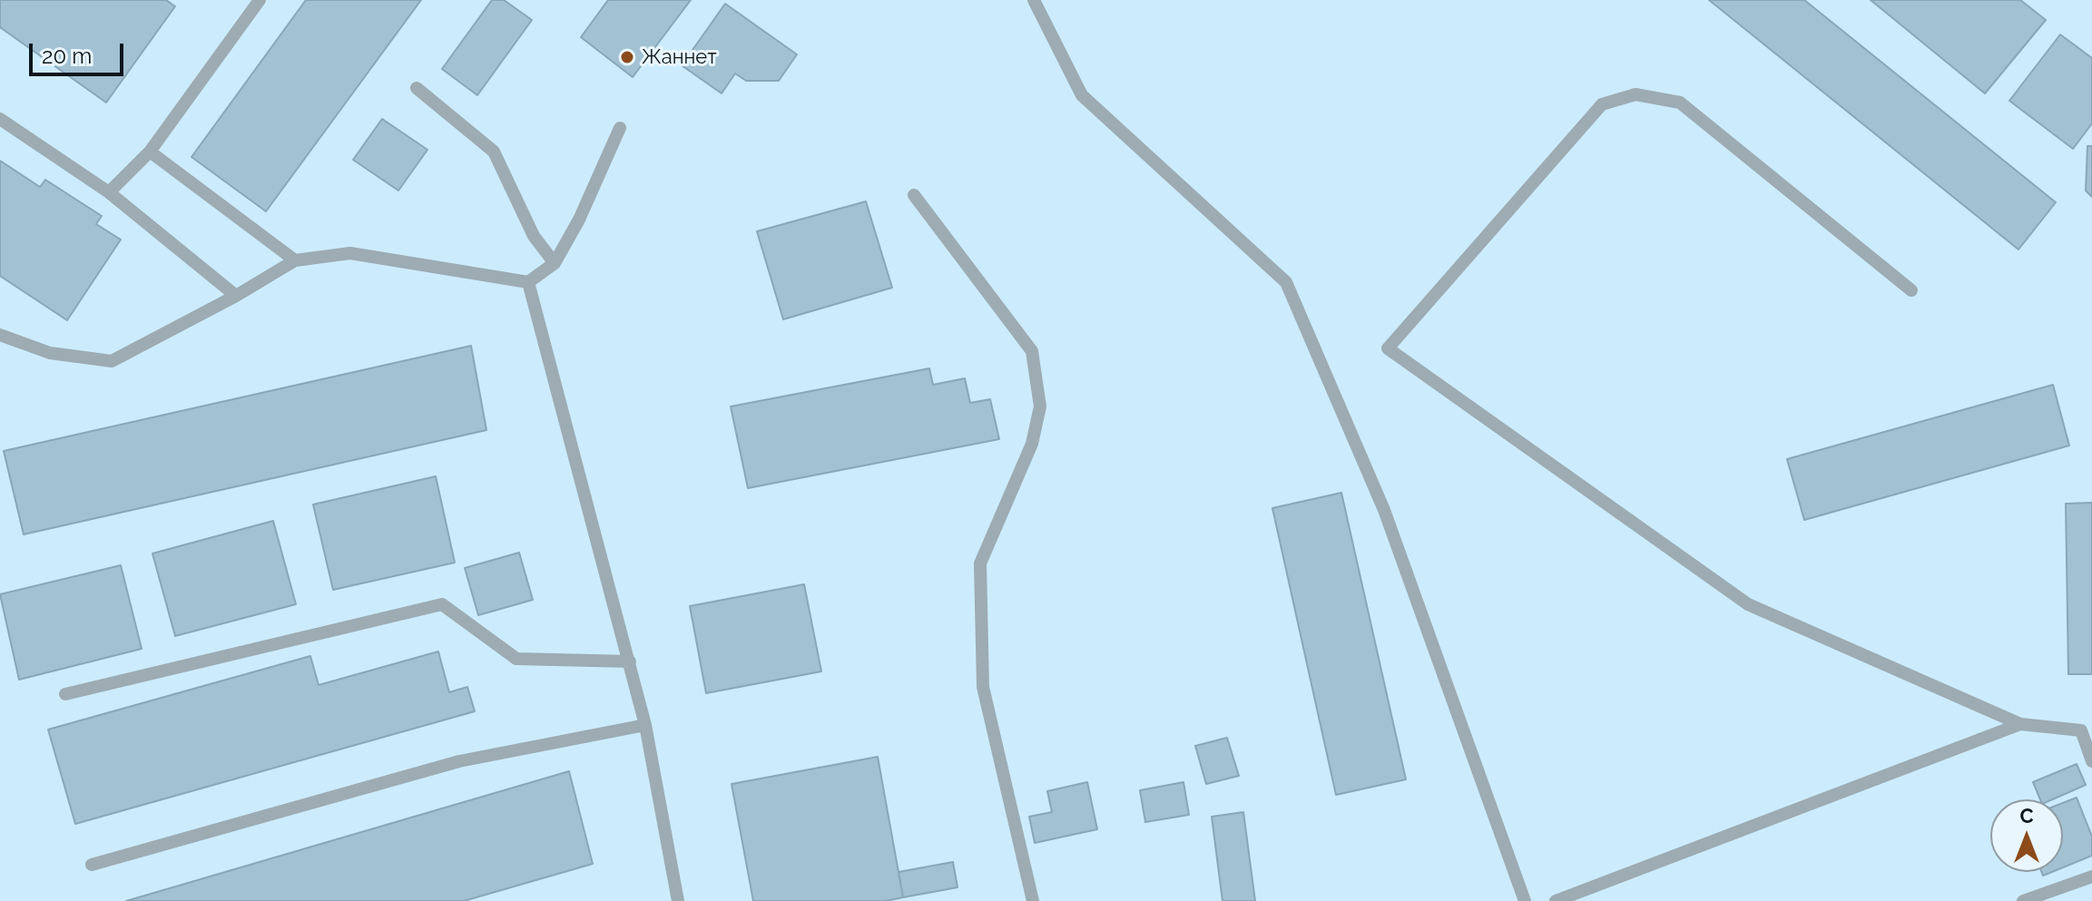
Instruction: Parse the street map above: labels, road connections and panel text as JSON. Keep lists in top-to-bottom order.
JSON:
{
  "places": ["Жаннет"],
  "scale_bar": "20 m",
  "north": "top"
}
